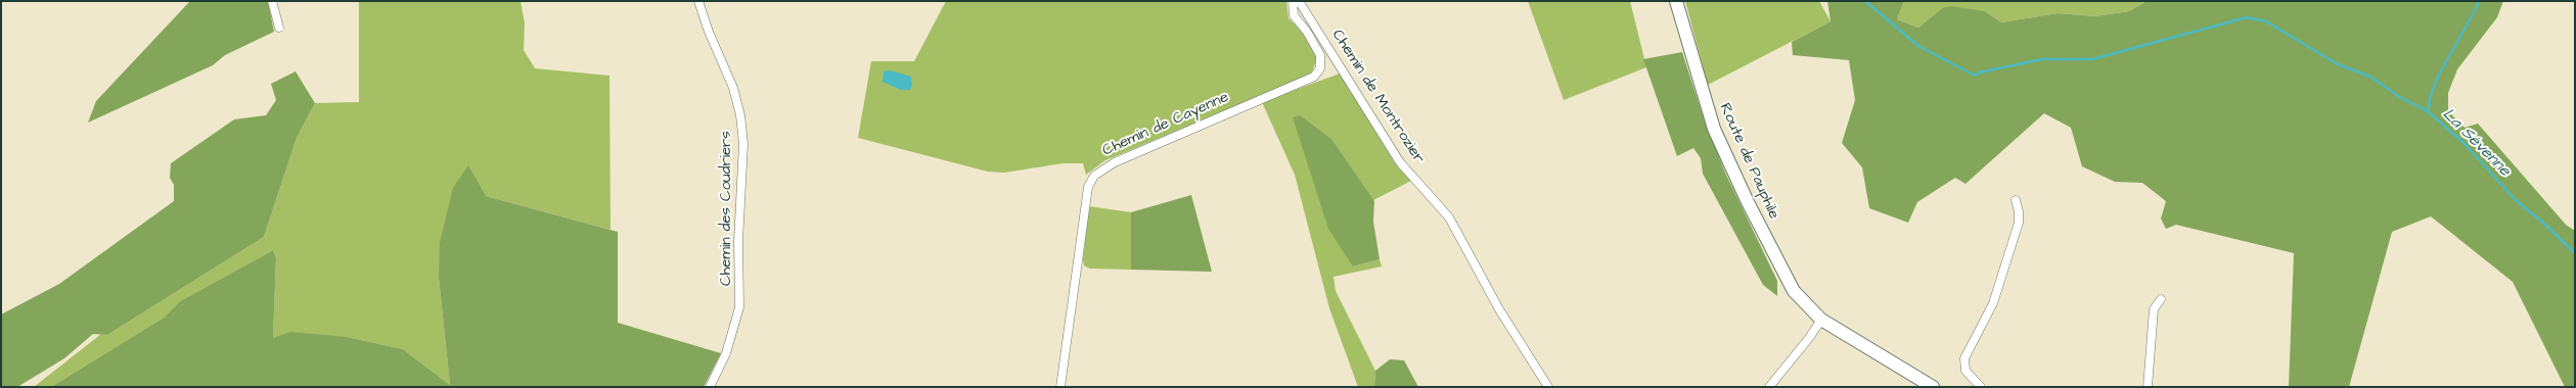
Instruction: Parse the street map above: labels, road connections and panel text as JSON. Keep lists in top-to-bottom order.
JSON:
{
  "streets": {
    "main road": ["Route de Pauphile"],
    "street": ["Chemin de Montrozier", "Chemin de Cayenne", "Chemin des Coudriers"]
  },
  "water": ["La Sévenne"]
}
